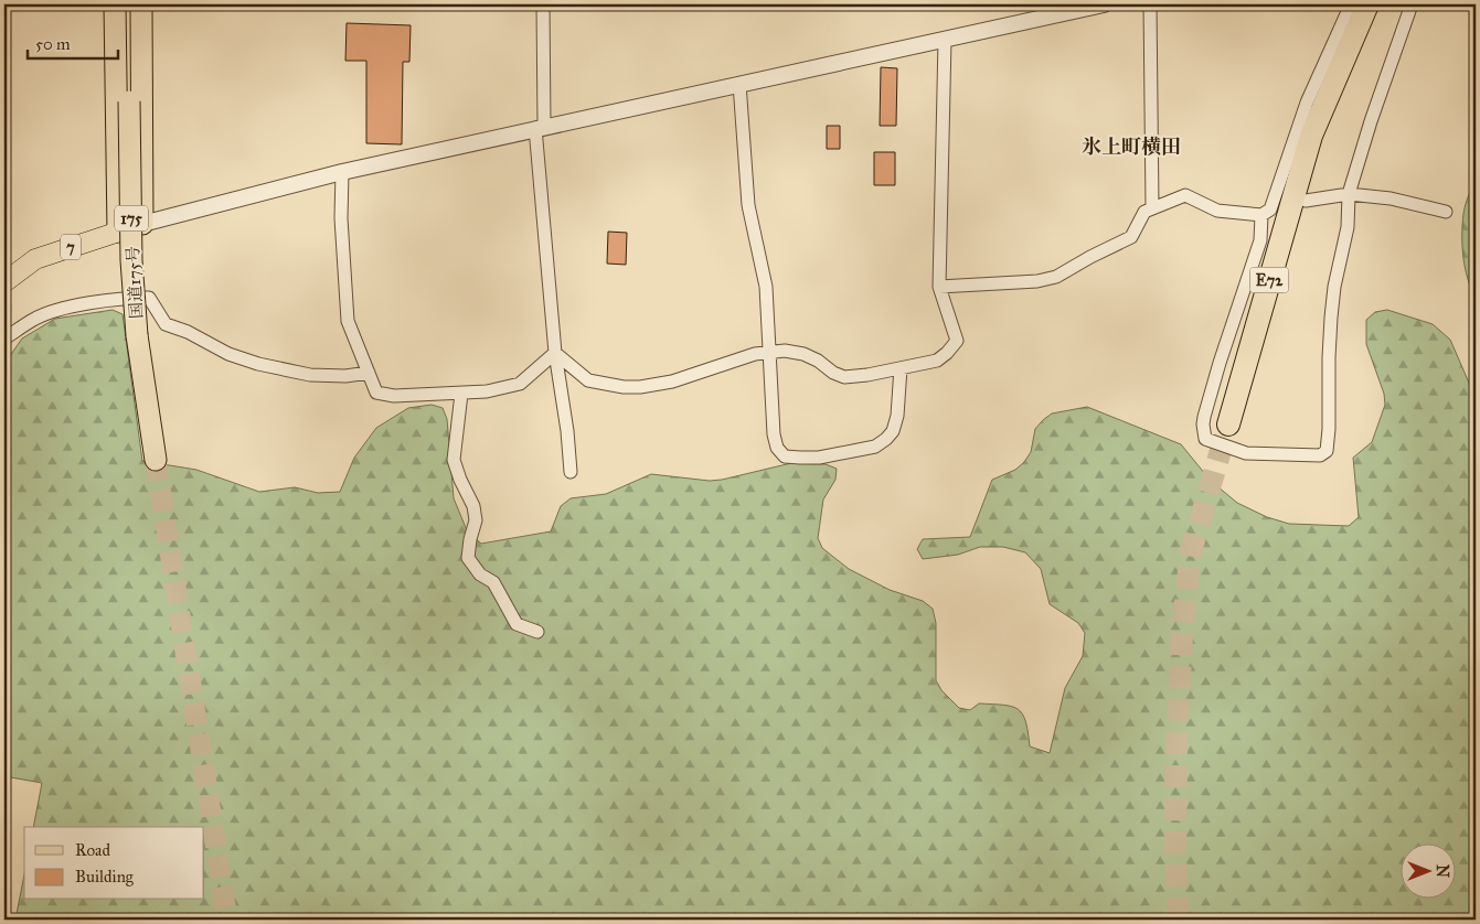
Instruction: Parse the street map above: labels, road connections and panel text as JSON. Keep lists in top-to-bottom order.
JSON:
{
  "streets": {
    "highway": ["175", "E72", "国道175号"],
    "main road": ["7"]
  },
  "crossings": [
    ["175", "7"]
  ],
  "districts": ["氷上町横田"],
  "legend": ["Road", "Building"],
  "scale_bar": "50 m",
  "north": "right"
}
